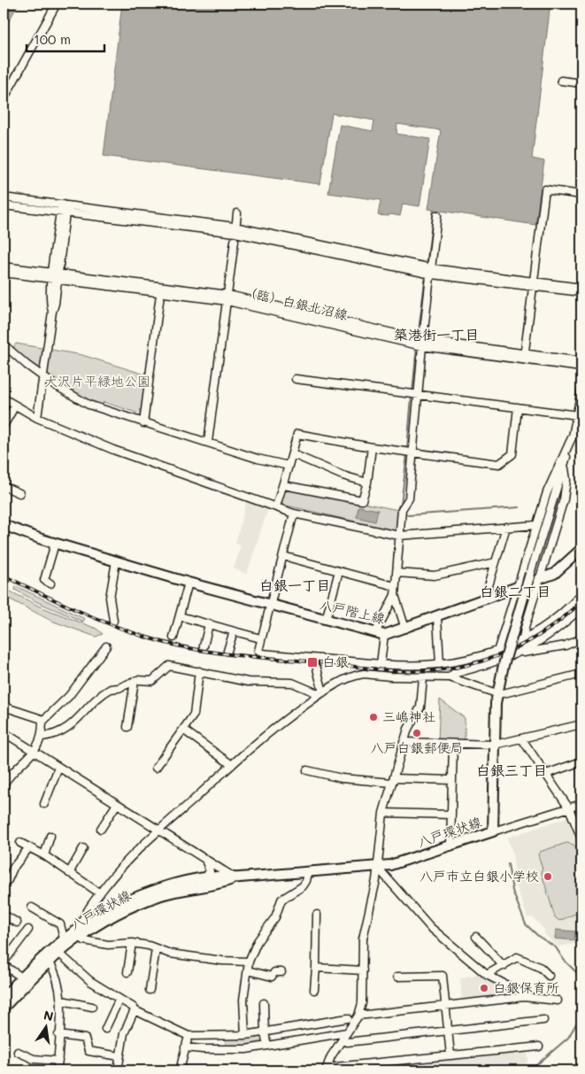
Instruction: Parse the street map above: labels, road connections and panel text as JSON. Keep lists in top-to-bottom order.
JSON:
{
  "streets": {
    "main road": ["八戸階上線", "八戸環状線"],
    "street": ["（臨）白銀北沼線"]
  },
  "districts": [
    "築港街一丁目",
    "白銀一丁目",
    "白銀二丁目",
    "白銀三丁目"
  ],
  "parks": ["大沢片平緑地公園"],
  "places": {
    "transit": ["白銀"],
    "other": [
      "三嶋神社",
      "八戸白銀郵便局",
      "八戸市立白銀小学校",
      "白銀保育所"
    ]
  },
  "scale_bar": "100 m",
  "north": "top"
}
